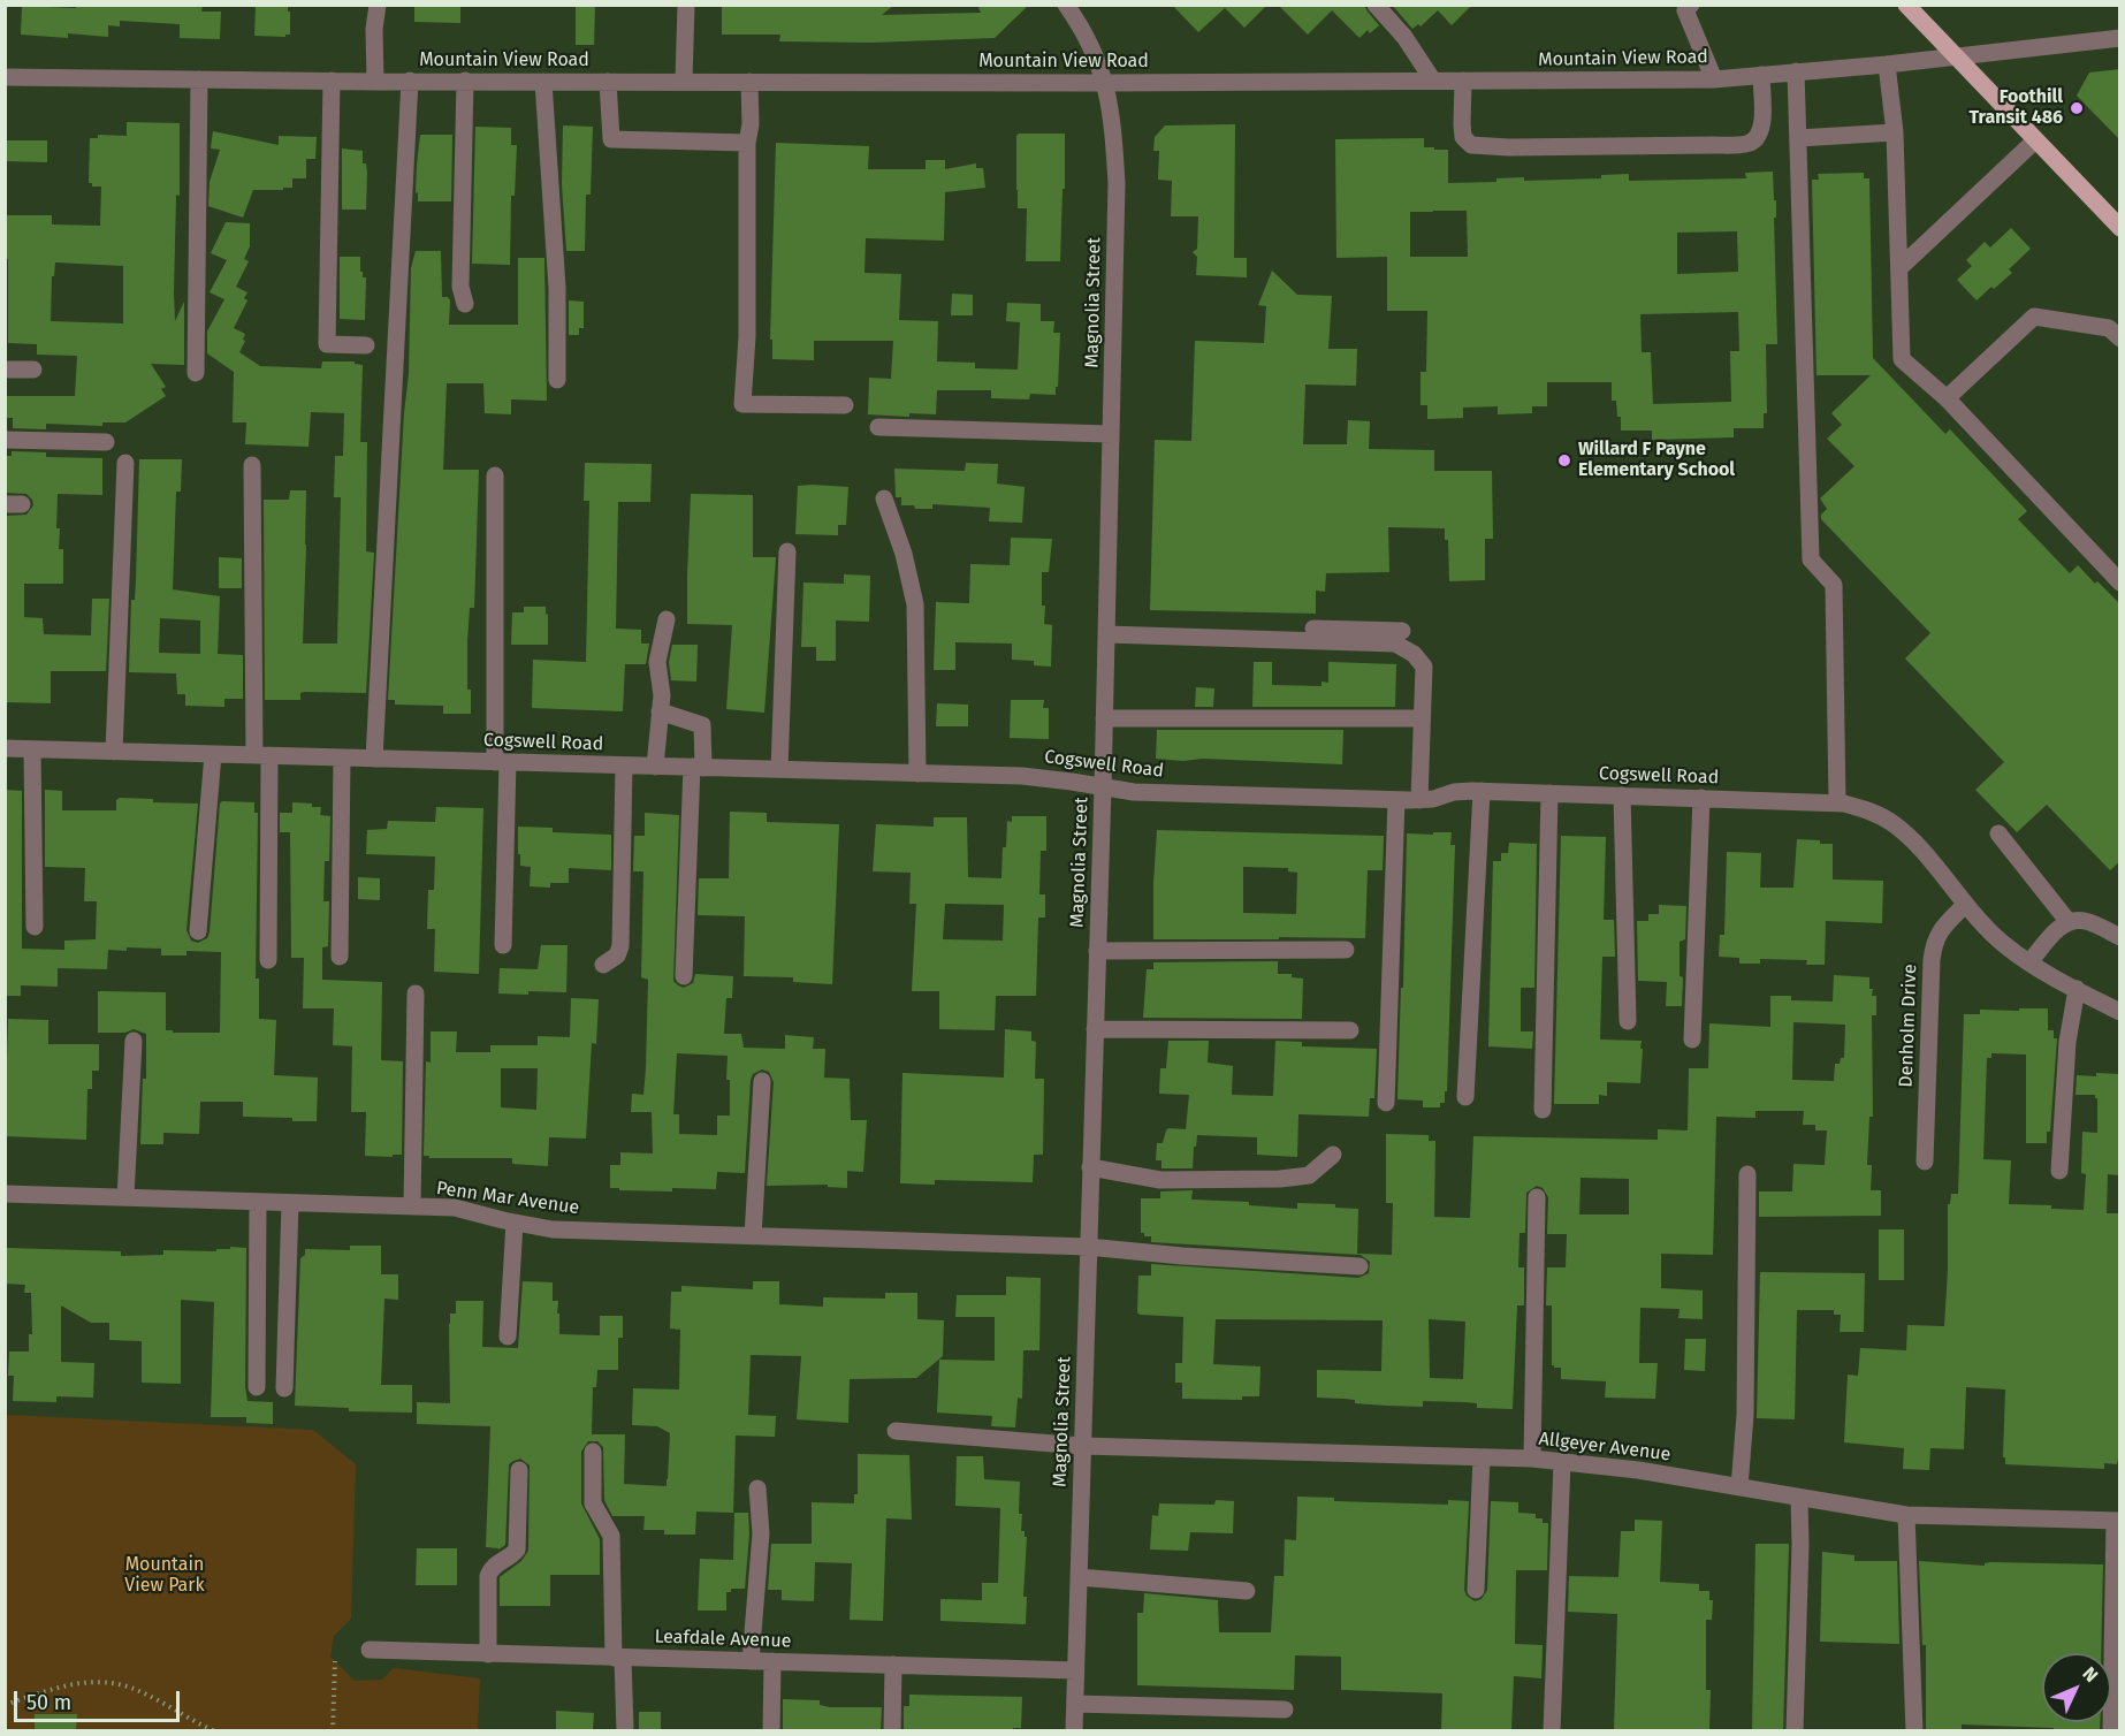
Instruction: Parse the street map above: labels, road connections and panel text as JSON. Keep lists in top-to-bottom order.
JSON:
{
  "streets": {
    "street": [
      "Mountain View Road",
      "Magnolia Street",
      "Cogswell Road",
      "Denholm Drive",
      "Penn Mar Avenue",
      "Allgeyer Avenue",
      "Leafdale Avenue"
    ]
  },
  "crossings": [
    ["Mountain View Road", "Magnolia Street"],
    ["Magnolia Street", "Cogswell Road"],
    ["Magnolia Street", "Penn Mar Avenue"],
    ["Magnolia Street", "Allgeyer Avenue"],
    ["Magnolia Street", "Leafdale Avenue"],
    ["Cogswell Road", "Denholm Drive"]
  ],
  "parks": ["Mountain View Park"],
  "places": ["Foothill Transit 486", "Willard F Payne Elementary School"],
  "scale_bar": "50 m",
  "north": "top right"
}
